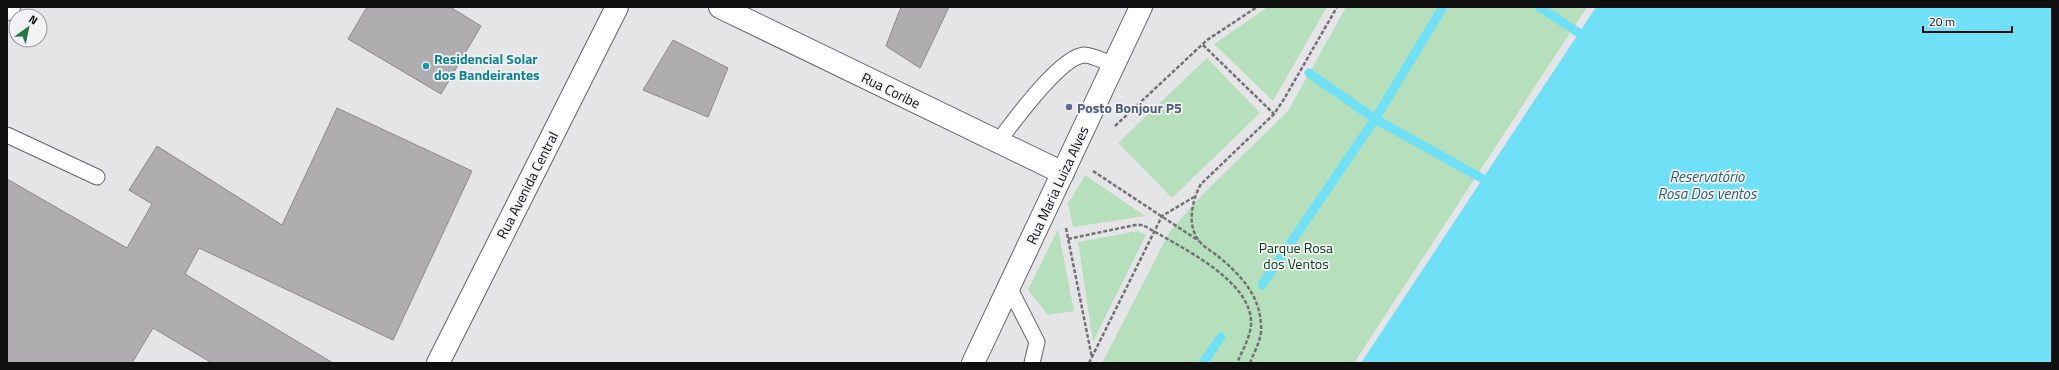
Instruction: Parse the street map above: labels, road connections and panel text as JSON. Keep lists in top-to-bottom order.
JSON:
{
  "streets": {
    "street": ["Rua Coribe", "Rua Avenida Central", "Rua Maria Luiza Alves"]
  },
  "crossings": [
    ["Rua Coribe", "Rua Maria Luiza Alves"]
  ],
  "water": ["Reservatório Rosa Dos ventos"],
  "parks": ["Parque Rosa dos Ventos"],
  "places": ["Residencial Solar dos Bandeirantes", "Posto Bonjour P5"],
  "scale_bar": "20 m",
  "north": "top right"
}
